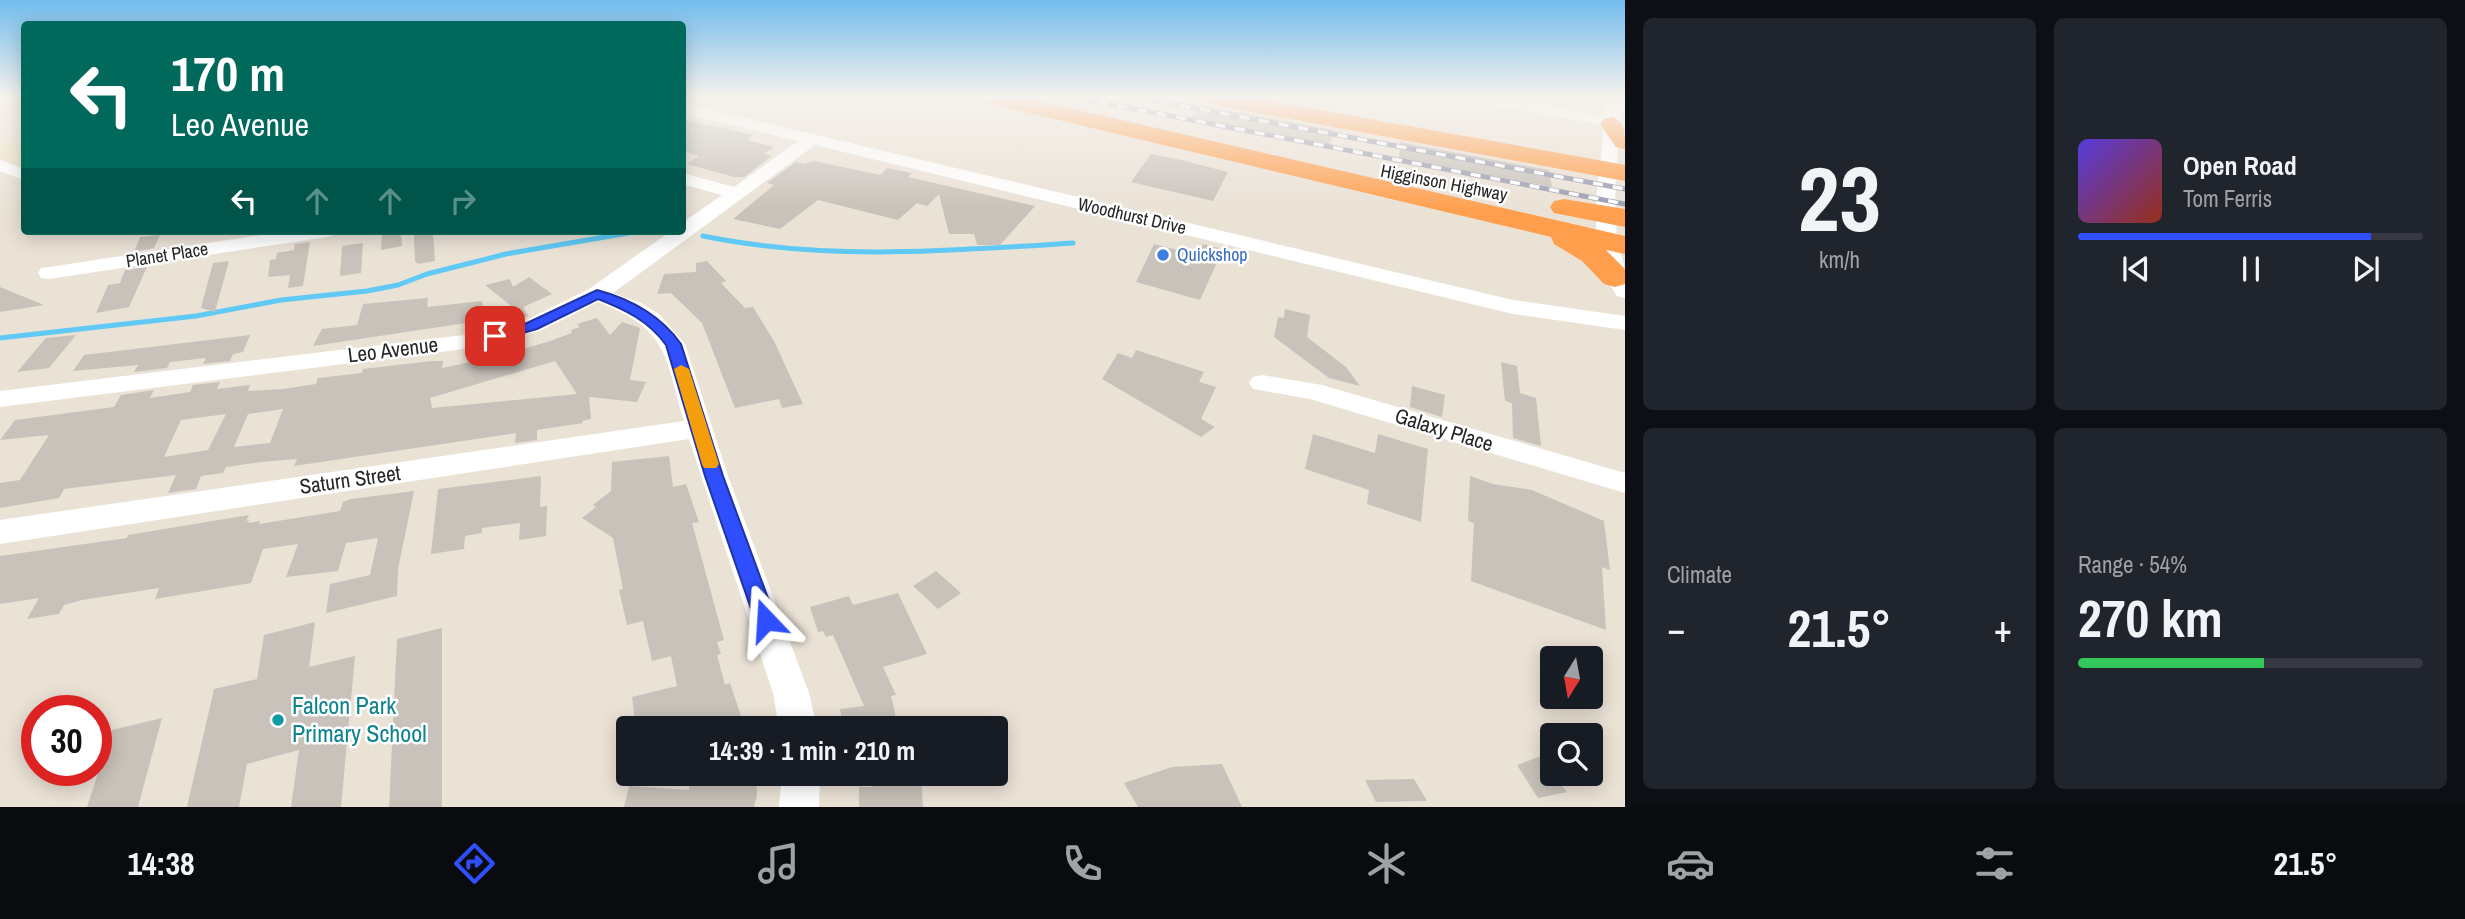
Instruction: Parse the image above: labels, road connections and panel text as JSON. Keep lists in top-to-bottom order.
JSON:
{
  "streets": {
    "highway": ["Higginson Highway"],
    "street": [
      "Woodhurst Drive",
      "Planet Place",
      "Leo Avenue",
      "Galaxy Place",
      "Saturn Street"
    ]
  },
  "crossings": [
    ["Woodhurst Drive", "Leo Avenue"]
  ],
  "places": ["Quickshop", "Falcon Park Primary School"],
  "north": "bottom",
  "page": {
    "tile": [
      ["23", "km/h"],
      "Climate",
      ["Range · 54%", "270 km"]
    ],
    "turn": ["170 m", "Leo Avenue"],
    "song": ["Open Road", "Tom Ferris"],
    "heat": ["−", "21.5°", "+"],
    "limit": "30",
    "trip": "14:39 · 1 min · 210 m",
    "tabs": ["14:38", "21.5°"]
  }
}
